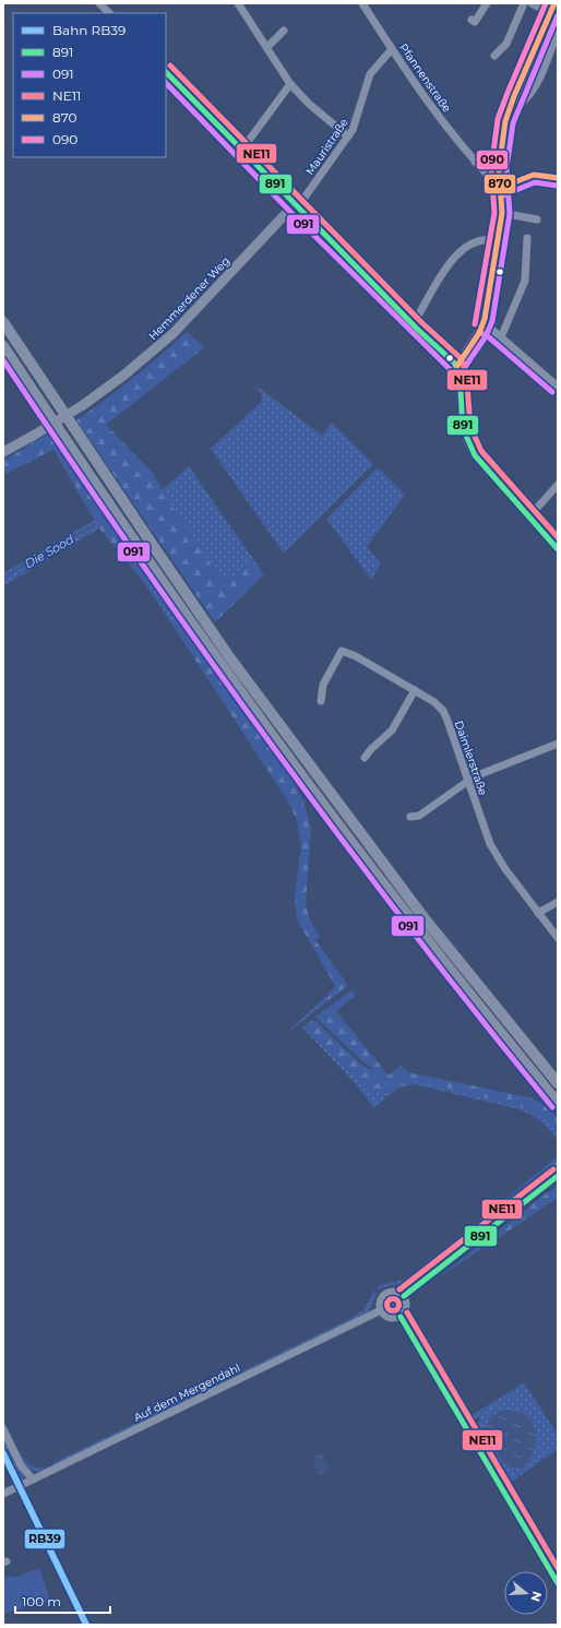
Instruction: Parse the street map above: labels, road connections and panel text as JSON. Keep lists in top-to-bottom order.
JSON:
{
  "streets": {
    "main road": ["Hemmerdener Weg"],
    "street": [
      "Pfannenstraße",
      "Mauristraße",
      "Daimlerstraße",
      "Auf dem Mergendahl"
    ]
  },
  "crossings": [
    ["Pfannenstraße", "Mauristraße"],
    ["Mauristraße", "Hemmerdener Weg"]
  ],
  "water": ["Die Sood"],
  "lines": [
    "transit line 870",
    "transit line 090",
    "transit line 091",
    "transit line NE11",
    "transit line 891",
    "rail line RB39"
  ],
  "legend": [
    "Bahn RB39",
    "891",
    "091",
    "NE11",
    "870",
    "090"
  ],
  "scale_bar": "100 m",
  "north": "right"
}
